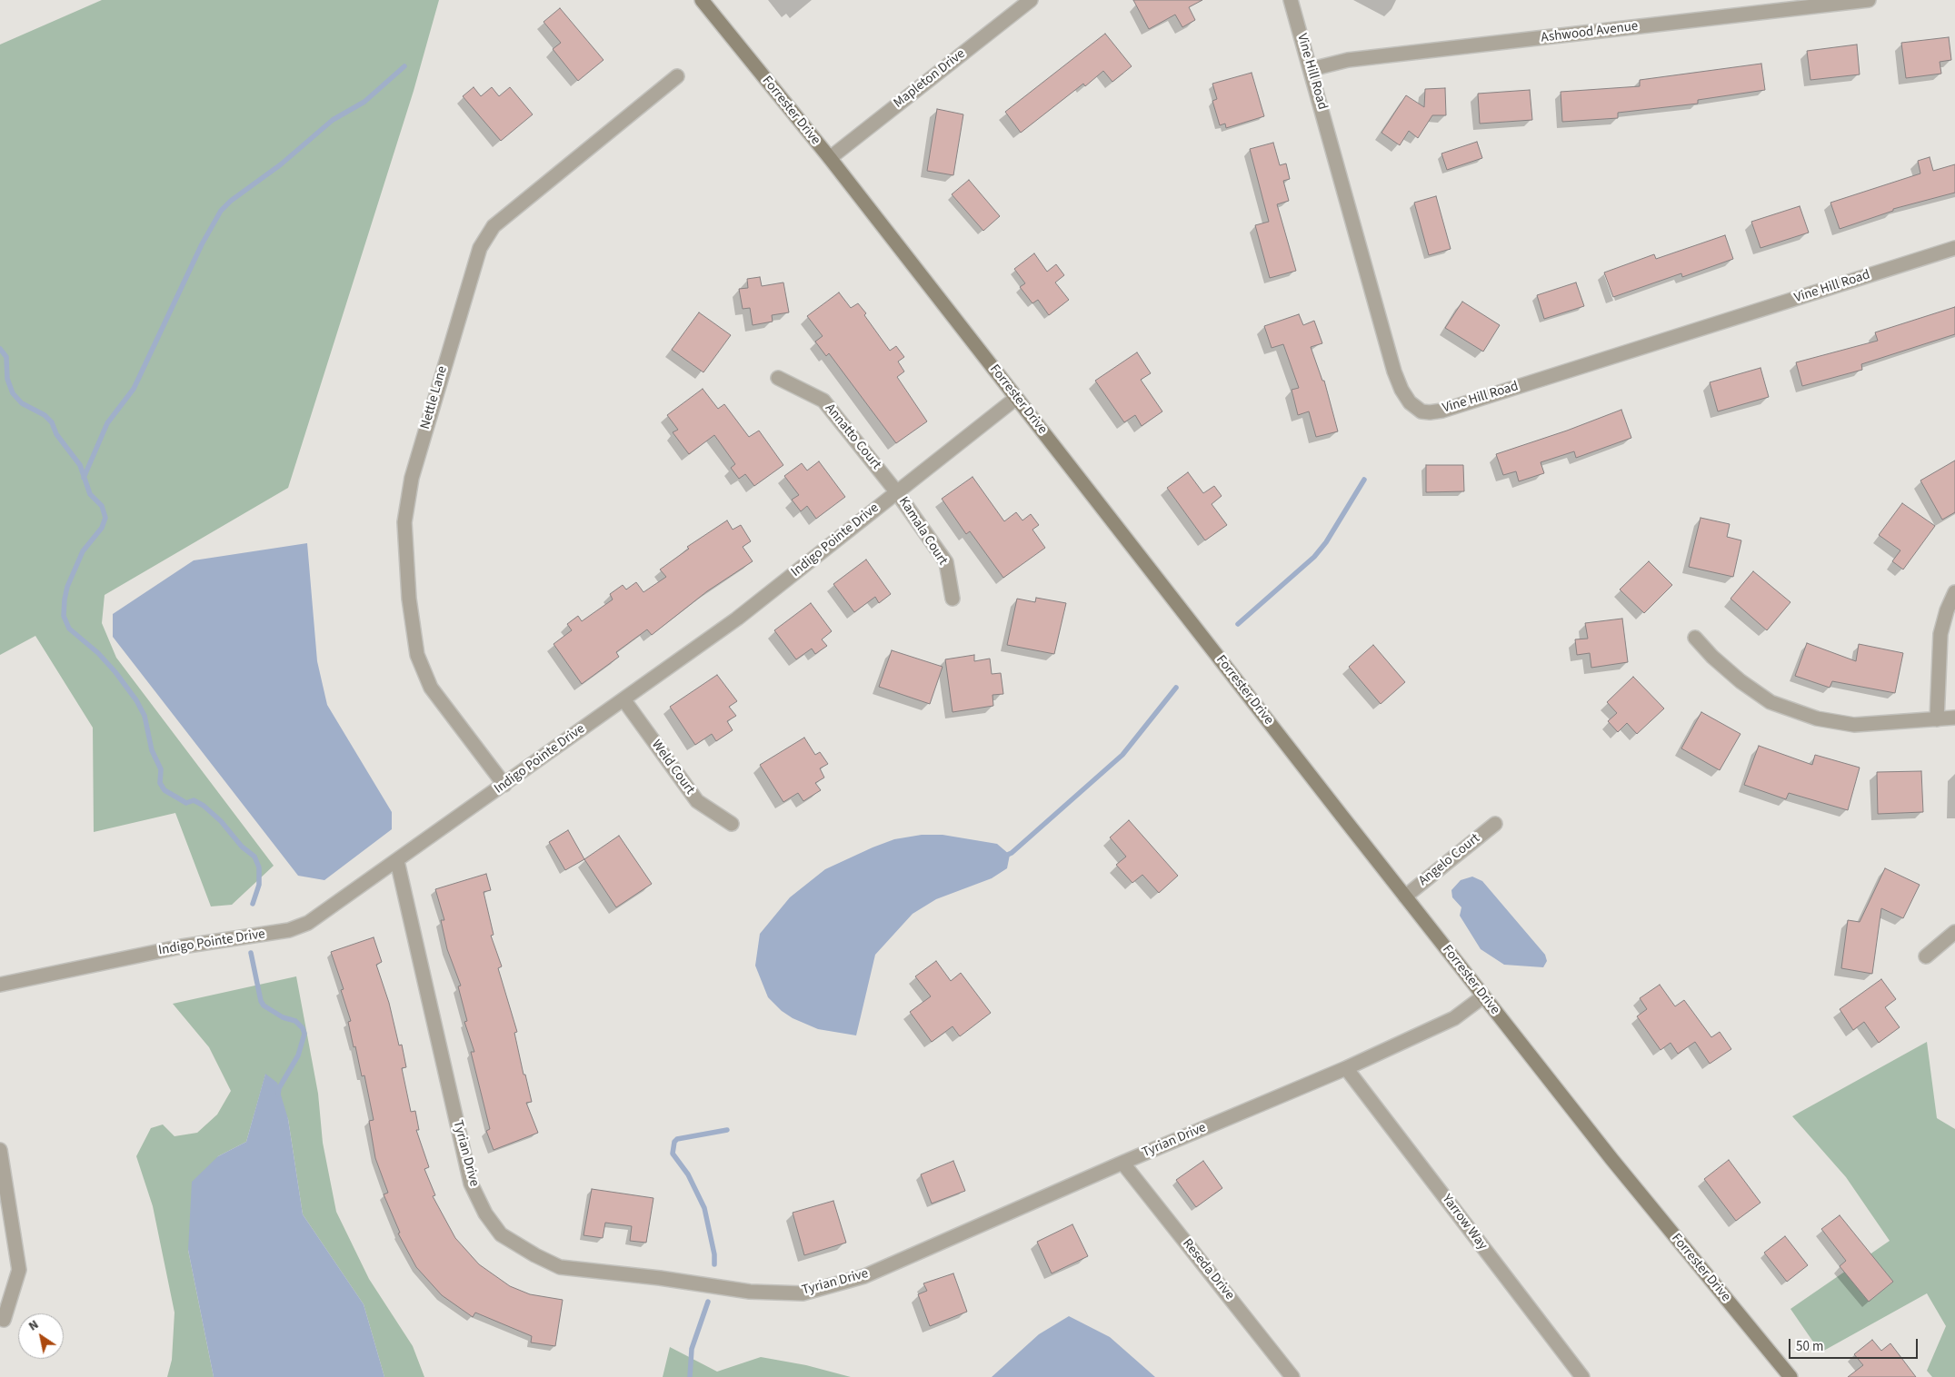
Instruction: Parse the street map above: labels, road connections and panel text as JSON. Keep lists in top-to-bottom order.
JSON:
{
  "streets": {
    "street": [
      "Ashwood Avenue",
      "Vine Hill Road",
      "Mapleton Drive",
      "Forrester Drive",
      "Nettle Lane",
      "Annatto Court",
      "Kamala Court",
      "Indigo Pointe Drive",
      "Weld Court",
      "Angelo Court",
      "Tyrian Drive",
      "Yarrow Way",
      "Reseda Drive"
    ]
  },
  "crossings": [
    ["Ashwood Avenue", "Vine Hill Road"],
    ["Mapleton Drive", "Forrester Drive"],
    ["Forrester Drive", "Indigo Pointe Drive"],
    ["Forrester Drive", "Angelo Court"],
    ["Forrester Drive", "Tyrian Drive"],
    ["Nettle Lane", "Indigo Pointe Drive"],
    ["Annatto Court", "Kamala Court"],
    ["Annatto Court", "Indigo Pointe Drive"],
    ["Kamala Court", "Indigo Pointe Drive"],
    ["Indigo Pointe Drive", "Weld Court"],
    ["Indigo Pointe Drive", "Tyrian Drive"],
    ["Tyrian Drive", "Yarrow Way"],
    ["Tyrian Drive", "Reseda Drive"]
  ],
  "scale_bar": "50 m",
  "north": "top left"
}
